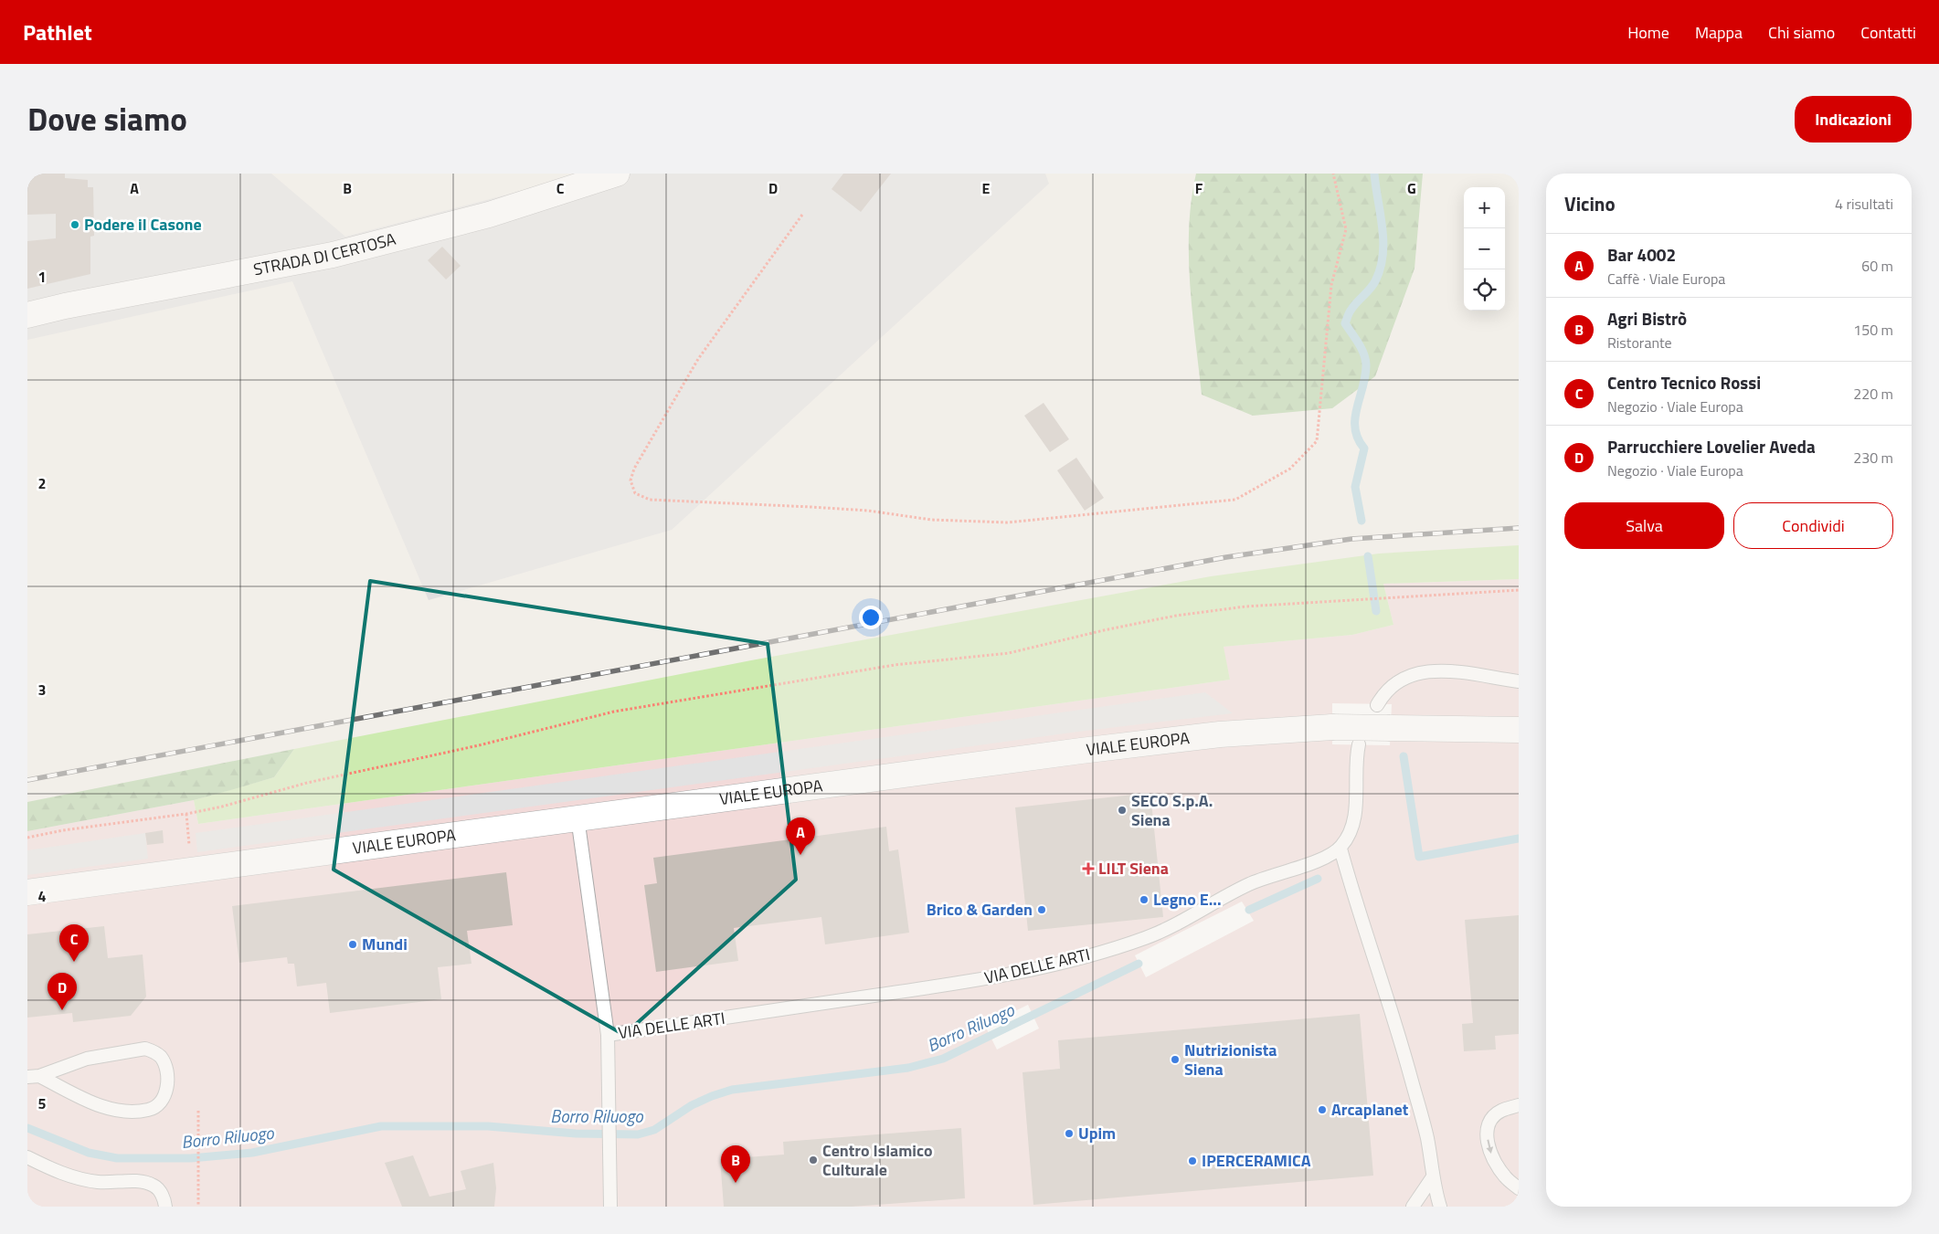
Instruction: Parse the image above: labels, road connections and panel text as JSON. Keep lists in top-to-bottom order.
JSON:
{
  "streets": {
    "street": ["STRADA DI CERTOSA", "VIALE EUROPA"],
    "lane": ["VIA DELLE ARTI"]
  },
  "crossings": [
    ["VIALE EUROPA", "VIA DELLE ARTI"]
  ],
  "water": ["Borro Riluogo"],
  "places": {
    "other": [
      "Podere il Casone",
      "SECO S.p.A. Siena",
      "Legno E...",
      "Brico & Garden",
      "Mundi",
      "Nutrizionista Siena",
      "Arcaplanet",
      "Upim",
      "Centro Islamico Culturale",
      "IPERCERAMICA"
    ],
    "health": ["LILT Siena"]
  },
  "page": {
    "header": "Pathlet",
    "nav": [
      "Home",
      "Mappa",
      "Chi siamo",
      "Contatti"
    ],
    "title": "Dove siamo",
    "buttons": [
      "Indicazioni",
      ["Salva", "Condividi"]
    ],
    "heading": ["Vicino", "4 risultati"],
    "map_buttons": ["+", "−"],
    "list": [
      {
        "mark": "A",
        "name": "Bar 4002",
        "note": "Caffè · Viale Europa",
        "value": "60 m"
      },
      {
        "mark": "B",
        "name": "Agri Bistrò",
        "note": "Ristorante",
        "value": "150 m"
      },
      {
        "mark": "C",
        "name": "Centro Tecnico Rossi",
        "note": "Negozio · Viale Europa",
        "value": "220 m"
      },
      {
        "mark": "D",
        "name": "Parrucchiere Lovelier Aveda",
        "note": "Negozio · Viale Europa",
        "value": "230 m"
      }
    ],
    "pins": [
      "A",
      "C",
      "D",
      "B"
    ]
  },
  "grid": {
    "columns": [
      "A",
      "B",
      "C",
      "D",
      "E",
      "F",
      "G"
    ],
    "rows": [
      "1",
      "2",
      "3",
      "4",
      "5"
    ]
  }
}
